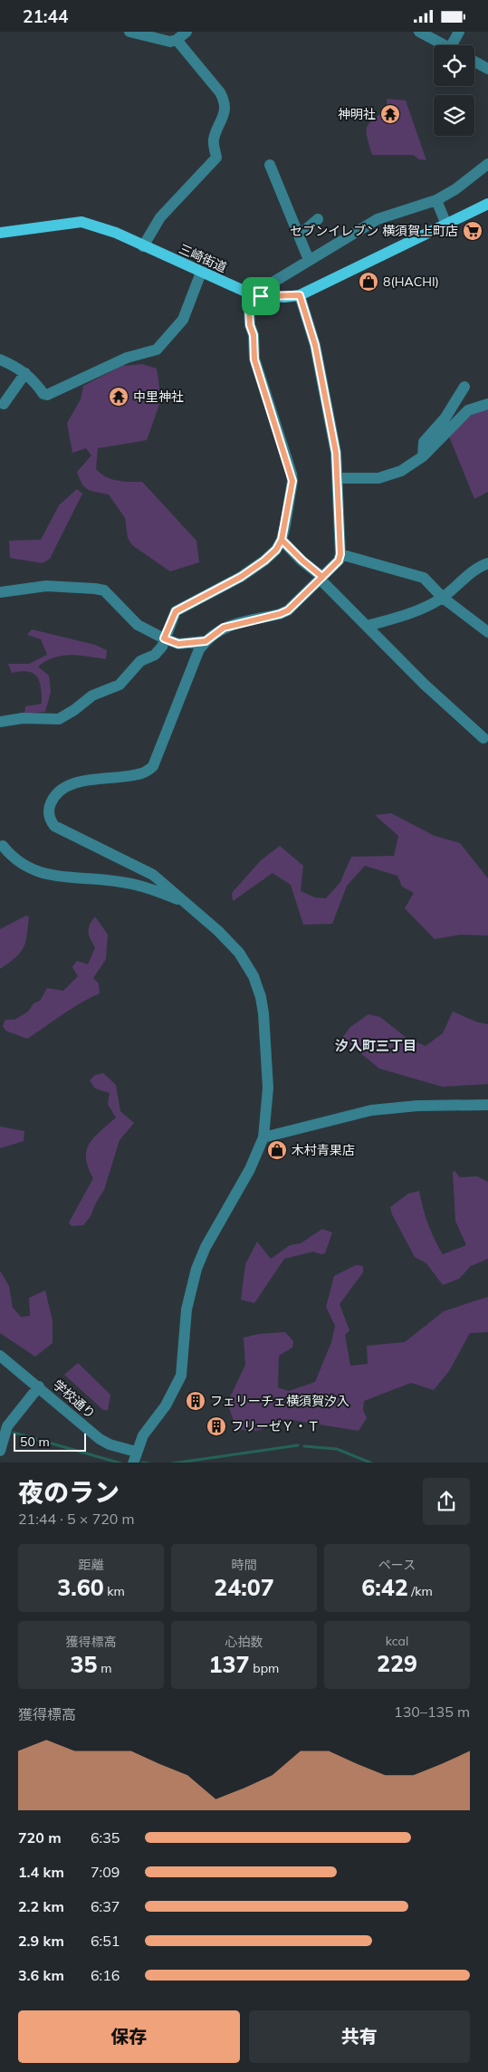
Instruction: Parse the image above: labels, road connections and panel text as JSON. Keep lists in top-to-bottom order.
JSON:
{
  "streets": {
    "main road": ["三崎街道"],
    "street": ["学校通り"]
  },
  "districts": ["汐入町三丁目"],
  "places": {
    "temple": ["神明社", "中里神社"],
    "supermarket": ["セブンイレブン 横須賀上町店"],
    "shop": ["8(HACHI)", "木村青果店"],
    "building": ["フェリーチェ横須賀汐入", "フリーゼＹ・Ｔ"]
  },
  "scale_bar": "50 m",
  "page": {
    "status": "21:44",
    "scale": "50 m",
    "heading": ["夜のラン", "21:44 · 5 × 720 m"],
    "stats": [
      ["距離", "3.60 km"],
      ["時間", "24:07"],
      ["ペース", "6:42 /km"],
      ["獲得標高", "35 m"],
      ["心拍数", "137 bpm"],
      ["kcal", "229"]
    ],
    "chart": ["獲得標高", "130–135 m"],
    "list": [
      {
        "name": "720 m",
        "note": "6:35"
      },
      {
        "name": "1.4 km",
        "note": "7:09"
      },
      {
        "name": "2.2 km",
        "note": "6:37"
      },
      {
        "name": "2.9 km",
        "note": "6:51"
      },
      {
        "name": "3.6 km",
        "note": "6:16"
      }
    ],
    "buttons": ["保存", "共有"]
  }
}
